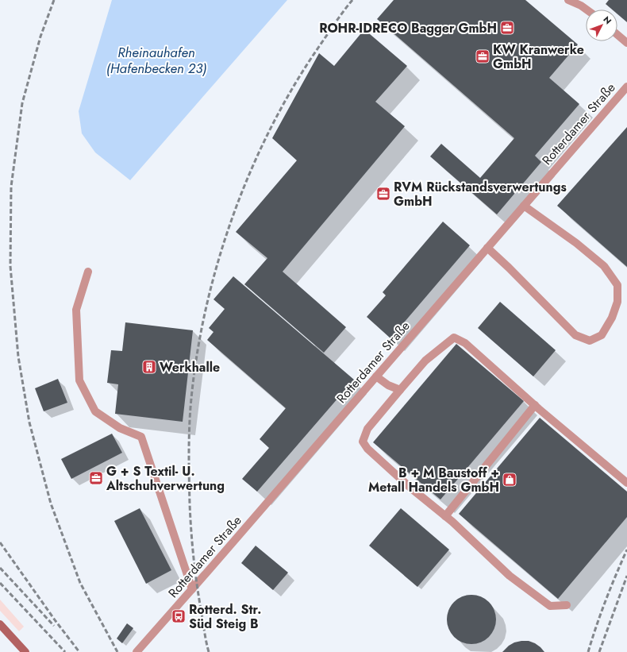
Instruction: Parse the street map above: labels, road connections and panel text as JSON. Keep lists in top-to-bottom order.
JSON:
{
  "streets": {
    "street": ["Rotterdamer Straße"]
  },
  "water": ["Rheinauhafen (Hafenbecken 23)"],
  "places": {
    "office": [
      "ROHR-IDRECO Bagger GmbH",
      "KW Kranwerke GmbH",
      "RVM Rückstandsverwertungs GmbH",
      "G + S Textil- U. Altschuhverwertung"
    ],
    "building": ["Werkhalle"],
    "shop": ["B + M Baustoff + Metall Handels GmbH"],
    "bus stop": ["Rotterd. Str. Süd Steig B"]
  },
  "north": "top right"
}
